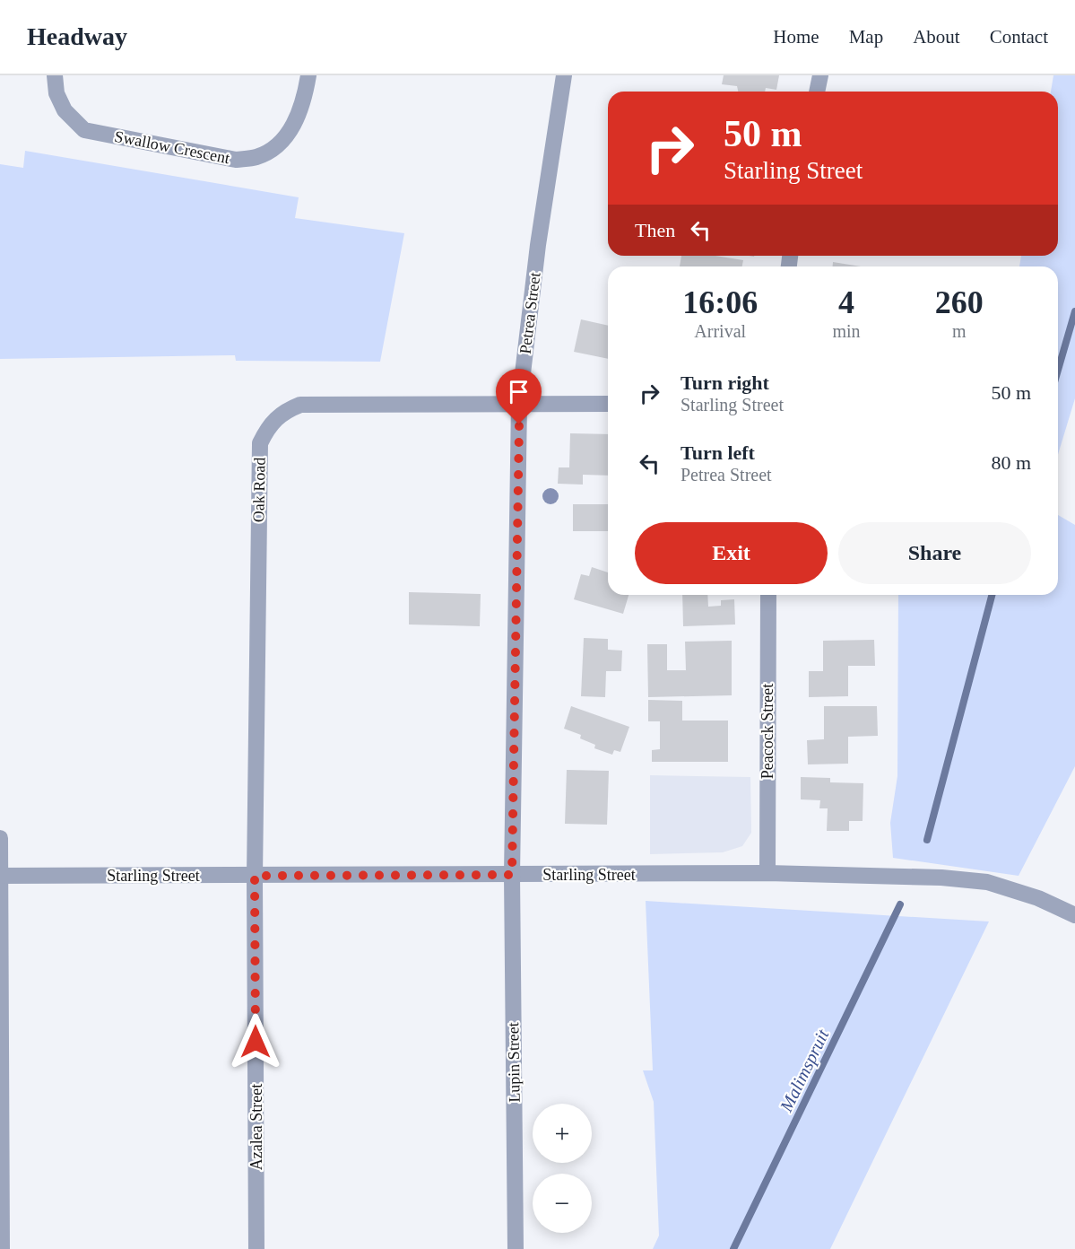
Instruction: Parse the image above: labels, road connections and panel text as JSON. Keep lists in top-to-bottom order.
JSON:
{
  "streets": {
    "street": [
      "Swallow Crescent",
      "Petrea Street",
      "Oak Road",
      "Peacock Street",
      "Starling Street",
      "Lupin Street",
      "Azalea Street"
    ]
  },
  "crossings": [
    ["Petrea Street", "Oak Road"],
    ["Petrea Street", "Starling Street"],
    ["Petrea Street", "Lupin Street"],
    ["Oak Road", "Starling Street"],
    ["Oak Road", "Azalea Street"],
    ["Peacock Street", "Starling Street"],
    ["Starling Street", "Lupin Street"],
    ["Starling Street", "Azalea Street"]
  ],
  "water": ["Malimspruit"],
  "page": {
    "header": "Headway",
    "nav": [
      "Home",
      "Map",
      "About",
      "Contact"
    ],
    "turn": ["50 m", "Starling Street"],
    "then": "Then",
    "eta": [
      "16:06",
      "Arrival",
      "4",
      "min",
      "260",
      "m"
    ],
    "list": [
      {
        "name": "Turn right",
        "note": "Starling Street",
        "value": "50 m"
      },
      {
        "name": "Turn left",
        "note": "Petrea Street",
        "value": "80 m"
      }
    ],
    "buttons": ["Exit", "Share"],
    "map_buttons": ["+", "−"]
  }
}
